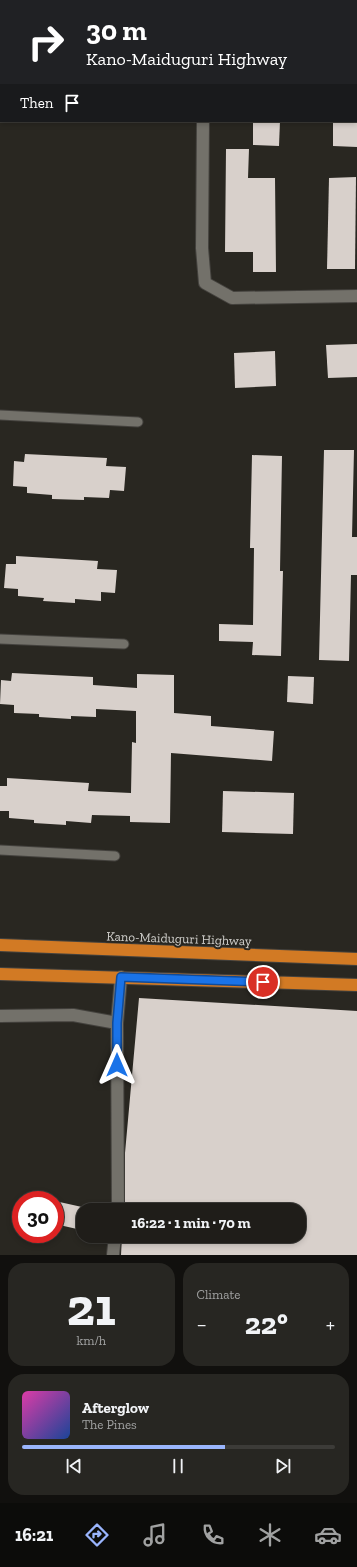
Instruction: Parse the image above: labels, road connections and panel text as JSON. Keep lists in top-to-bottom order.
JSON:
{
  "streets": {
    "highway": ["Kano-Maiduguri Highway"]
  },
  "page": {
    "turn": ["30 m", "Kano-Maiduguri Highway"],
    "then": "Then",
    "limit": "30",
    "trip": "16:22 · 1 min · 70 m",
    "tile": [
      ["21", "km/h"],
      "Climate"
    ],
    "heat": ["−", "22°", "+"],
    "song": ["Afterglow", "The Pines"],
    "tabs": "16:21"
  }
}
